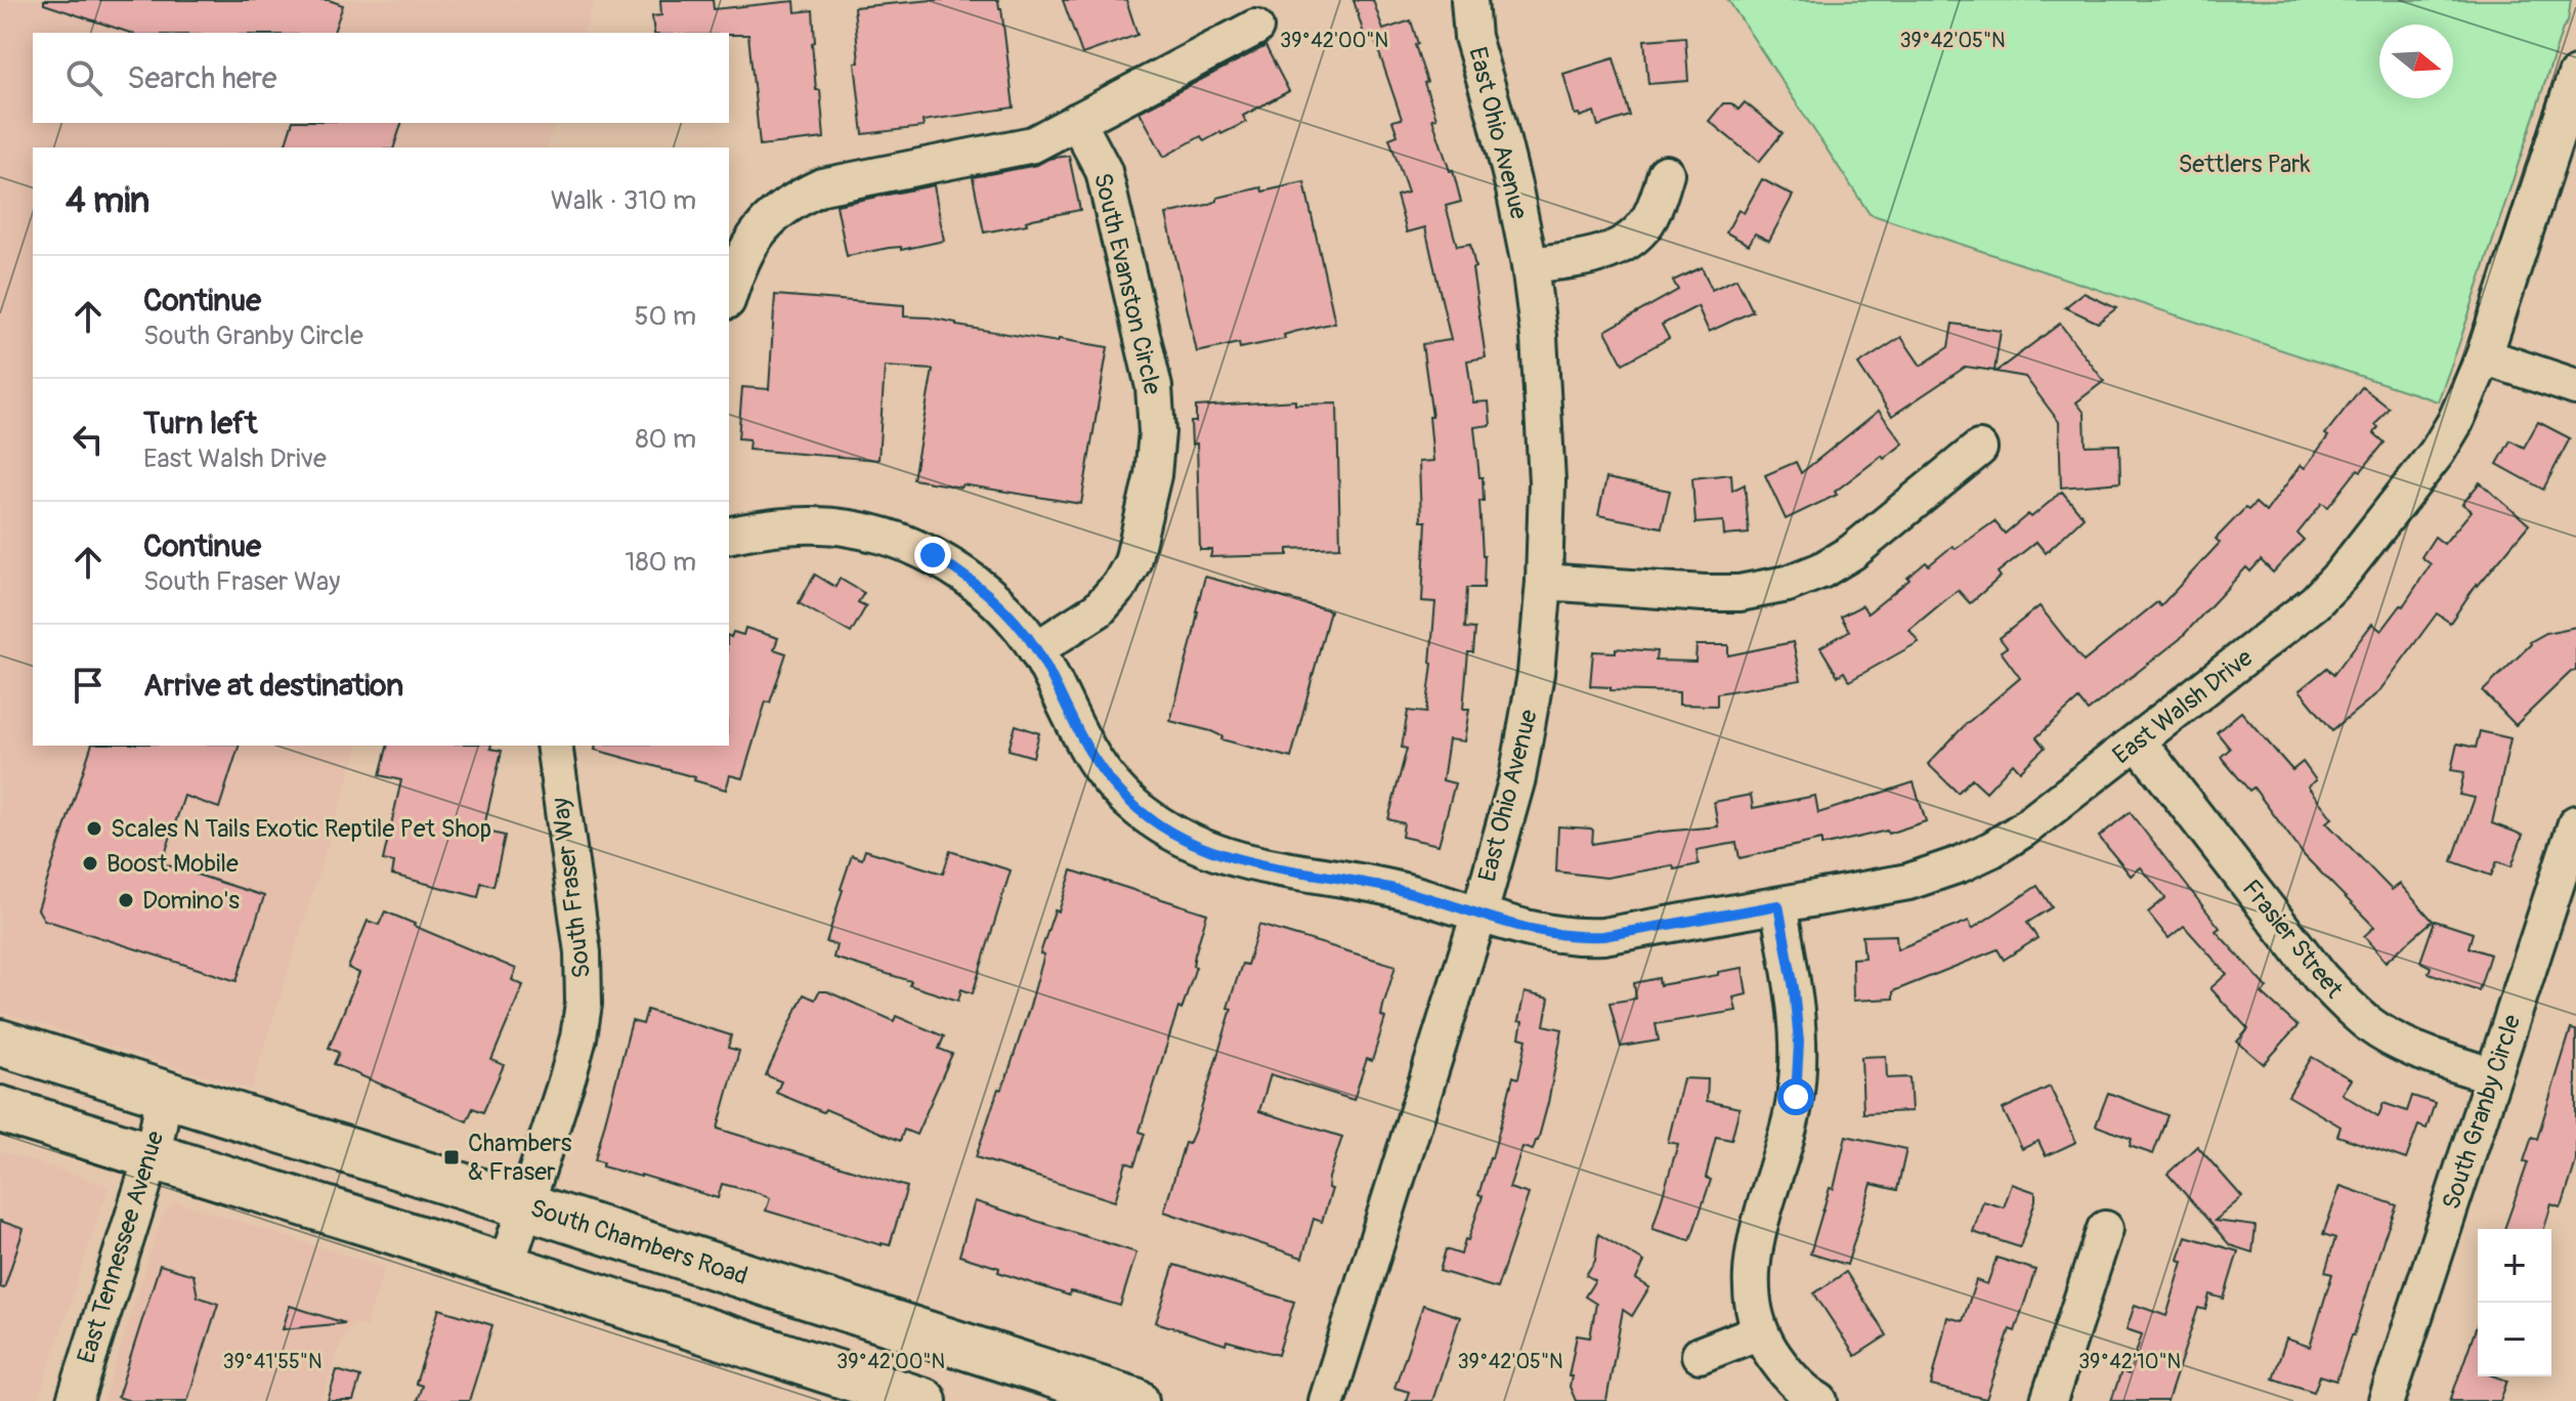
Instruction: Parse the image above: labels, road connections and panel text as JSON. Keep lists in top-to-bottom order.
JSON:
{
  "streets": {
    "main road": ["South Chambers Road"],
    "street": [
      "East Ohio Avenue",
      "South Evanston Circle",
      "East Walsh Drive",
      "South Fraser Way",
      "Frasier Street",
      "South Granby Circle",
      "East Tennessee Avenue"
    ]
  },
  "crossings": [
    ["East Ohio Avenue", "East Walsh Drive"],
    ["East Walsh Drive", "Frasier Street"],
    ["South Fraser Way", "South Chambers Road"],
    ["Frasier Street", "South Granby Circle"],
    ["South Chambers Road", "East Tennessee Avenue"]
  ],
  "parks": ["Settlers Park"],
  "places": {
    "other": ["Scales N Tails Exotic Reptile Pet Shop", "Boost Mobile", "Domino's"],
    "transit": ["Chambers & Fraser"]
  },
  "north": "right",
  "page": {
    "search": "Search here",
    "heading": ["4 min", "Walk · 310 m"],
    "list": [
      ["Continue", "South Granby Circle", "50 m"],
      ["Turn left", "East Walsh Drive", "80 m"],
      ["Continue", "South Fraser Way", "180 m"],
      "Arrive at destination"
    ],
    "map_buttons": ["+", "−"]
  },
  "coordinates": [
    "39°42'00\"N",
    "39°42'05\"N",
    "39°41'55\"N",
    "39°42'10\"N"
  ]
}
